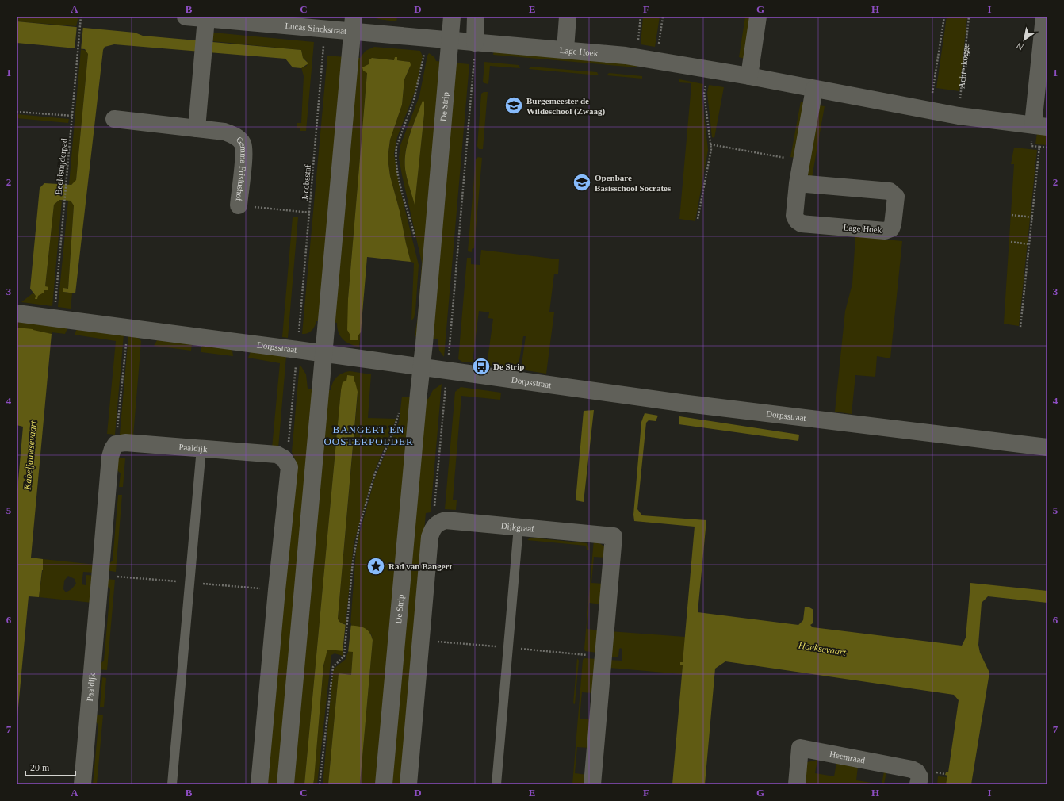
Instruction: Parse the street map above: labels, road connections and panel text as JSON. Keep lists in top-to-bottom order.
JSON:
{
  "streets": {
    "street": [
      "Lucas Sinckstraat",
      "Lage Hoek",
      "De Strip",
      "Gemma Frisiushof",
      "Dorpsstraat",
      "Paaldijk",
      "Dijkgraaf",
      "Heemraad"
    ],
    "path": ["Achterkogge", "Beeldsnijderpad", "Jacobsstaf"]
  },
  "crossings": [
    ["Lucas Sinckstraat", "Lage Hoek"],
    ["Lucas Sinckstraat", "De Strip"],
    ["Lucas Sinckstraat", "Jacobsstaf"],
    ["Lage Hoek", "Achterkogge"],
    ["Lage Hoek", "De Strip"],
    ["De Strip", "Dorpsstraat"],
    ["Beeldsnijderpad", "Dorpsstraat"],
    ["Jacobsstaf", "Dorpsstraat"],
    ["Jacobsstaf", "Paaldijk"]
  ],
  "districts": ["BANGERT EN OOSTERPOLDER"],
  "water": ["Kabeljauwsevaart", "Hoeksevaart"],
  "places": {
    "school or university": ["Burgemeester de Wildeschool (Zwaag)", "Openbare Basisschool Socrates"],
    "bus stop": ["De Strip"],
    "place": ["Rad van Bangert"]
  },
  "scale_bar": "20 m",
  "north": "bottom left",
  "grid": {
    "columns": [
      "A",
      "B",
      "C",
      "D",
      "E",
      "F",
      "G",
      "H",
      "I"
    ],
    "rows": [
      "1",
      "2",
      "3",
      "4",
      "5",
      "6",
      "7"
    ]
  }
}
